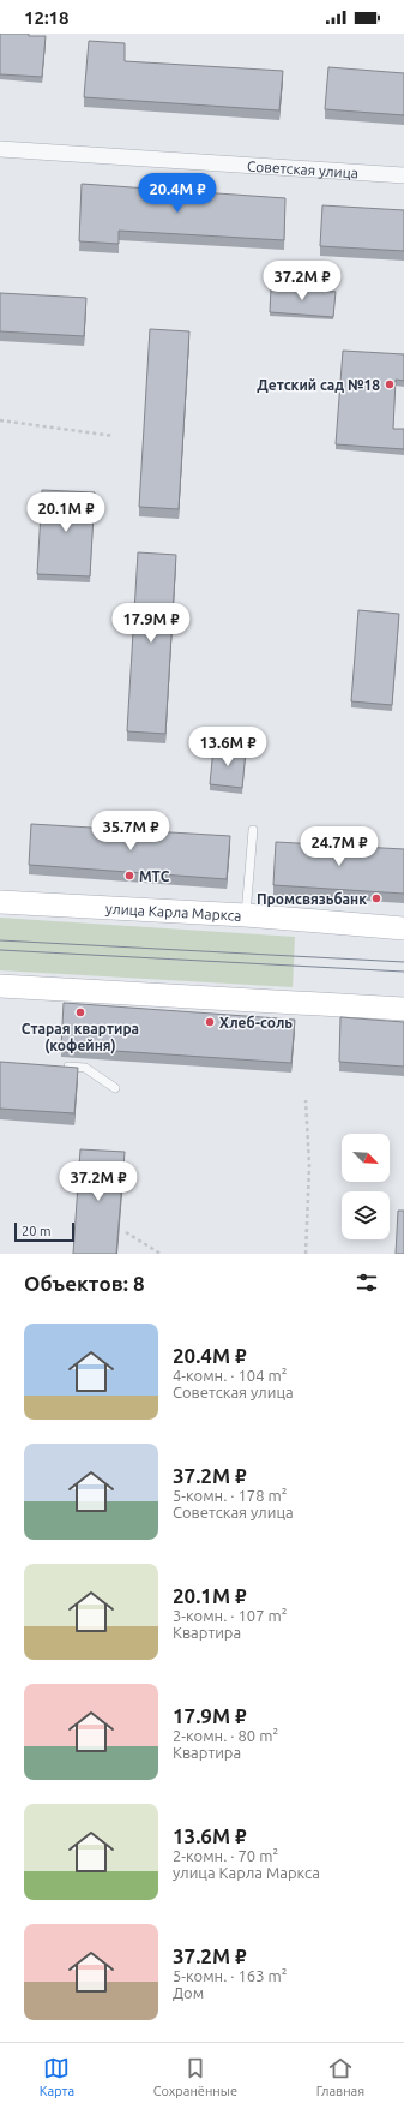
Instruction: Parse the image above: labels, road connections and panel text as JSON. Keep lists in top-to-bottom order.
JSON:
{
  "streets": {
    "main road": ["улица Карла Маркса"],
    "street": ["Советская улица"]
  },
  "places": [
    "Детский сад №18",
    "МТС",
    "Промсвязьбанк",
    "Старая квартира (кофейня)",
    "Хлеб-соль"
  ],
  "scale_bar": "20 m",
  "north": "bottom right",
  "page": {
    "status": "12:18",
    "price": [
      "20.4M ₽",
      "37.2M ₽",
      "20.1M ₽",
      "17.9M ₽",
      "13.6M ₽",
      "35.7M ₽",
      "24.7M ₽",
      "37.2M ₽"
    ],
    "scale": "20 m",
    "heading": "Объектов: 8",
    "list": [
      {
        "name": "20.4M ₽",
        "note": "4-комн. · 104 m² · Советская улица"
      },
      {
        "name": "37.2M ₽",
        "note": "5-комн. · 178 m² · Советская улица"
      },
      {
        "name": "20.1M ₽",
        "note": "3-комн. · 107 m² · Квартира"
      },
      {
        "name": "17.9M ₽",
        "note": "2-комн. · 80 m² · Квартира"
      },
      {
        "name": "13.6M ₽",
        "note": "2-комн. · 70 m² · улица Карла Маркса"
      },
      {
        "name": "37.2M ₽",
        "note": "5-комн. · 163 m² · Дом"
      }
    ],
    "tabs": ["Карта", "Сохранённые", "Главная"]
  }
}
